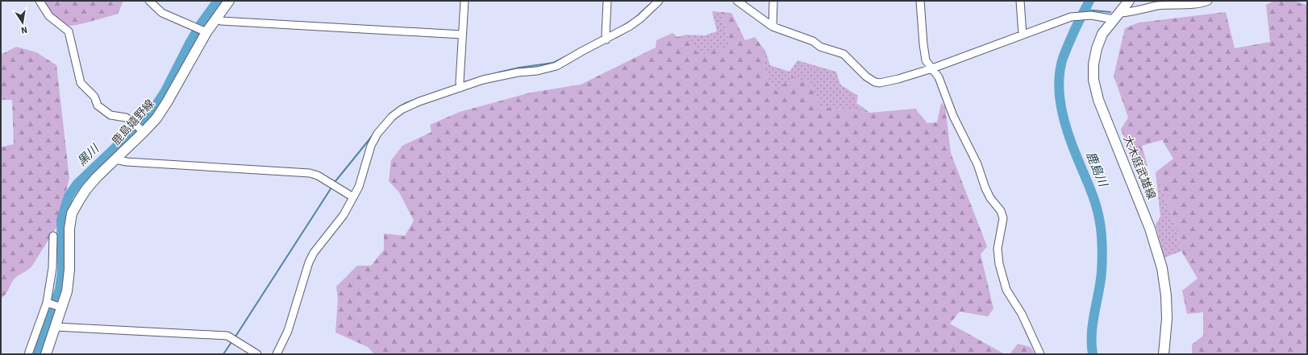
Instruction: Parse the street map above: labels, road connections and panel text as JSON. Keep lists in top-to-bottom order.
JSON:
{
  "streets": {
    "main road": ["鹿島嬉野線", "大木庭武雄線"]
  },
  "water": ["黒川", "鹿島川"],
  "north": "bottom"
}
